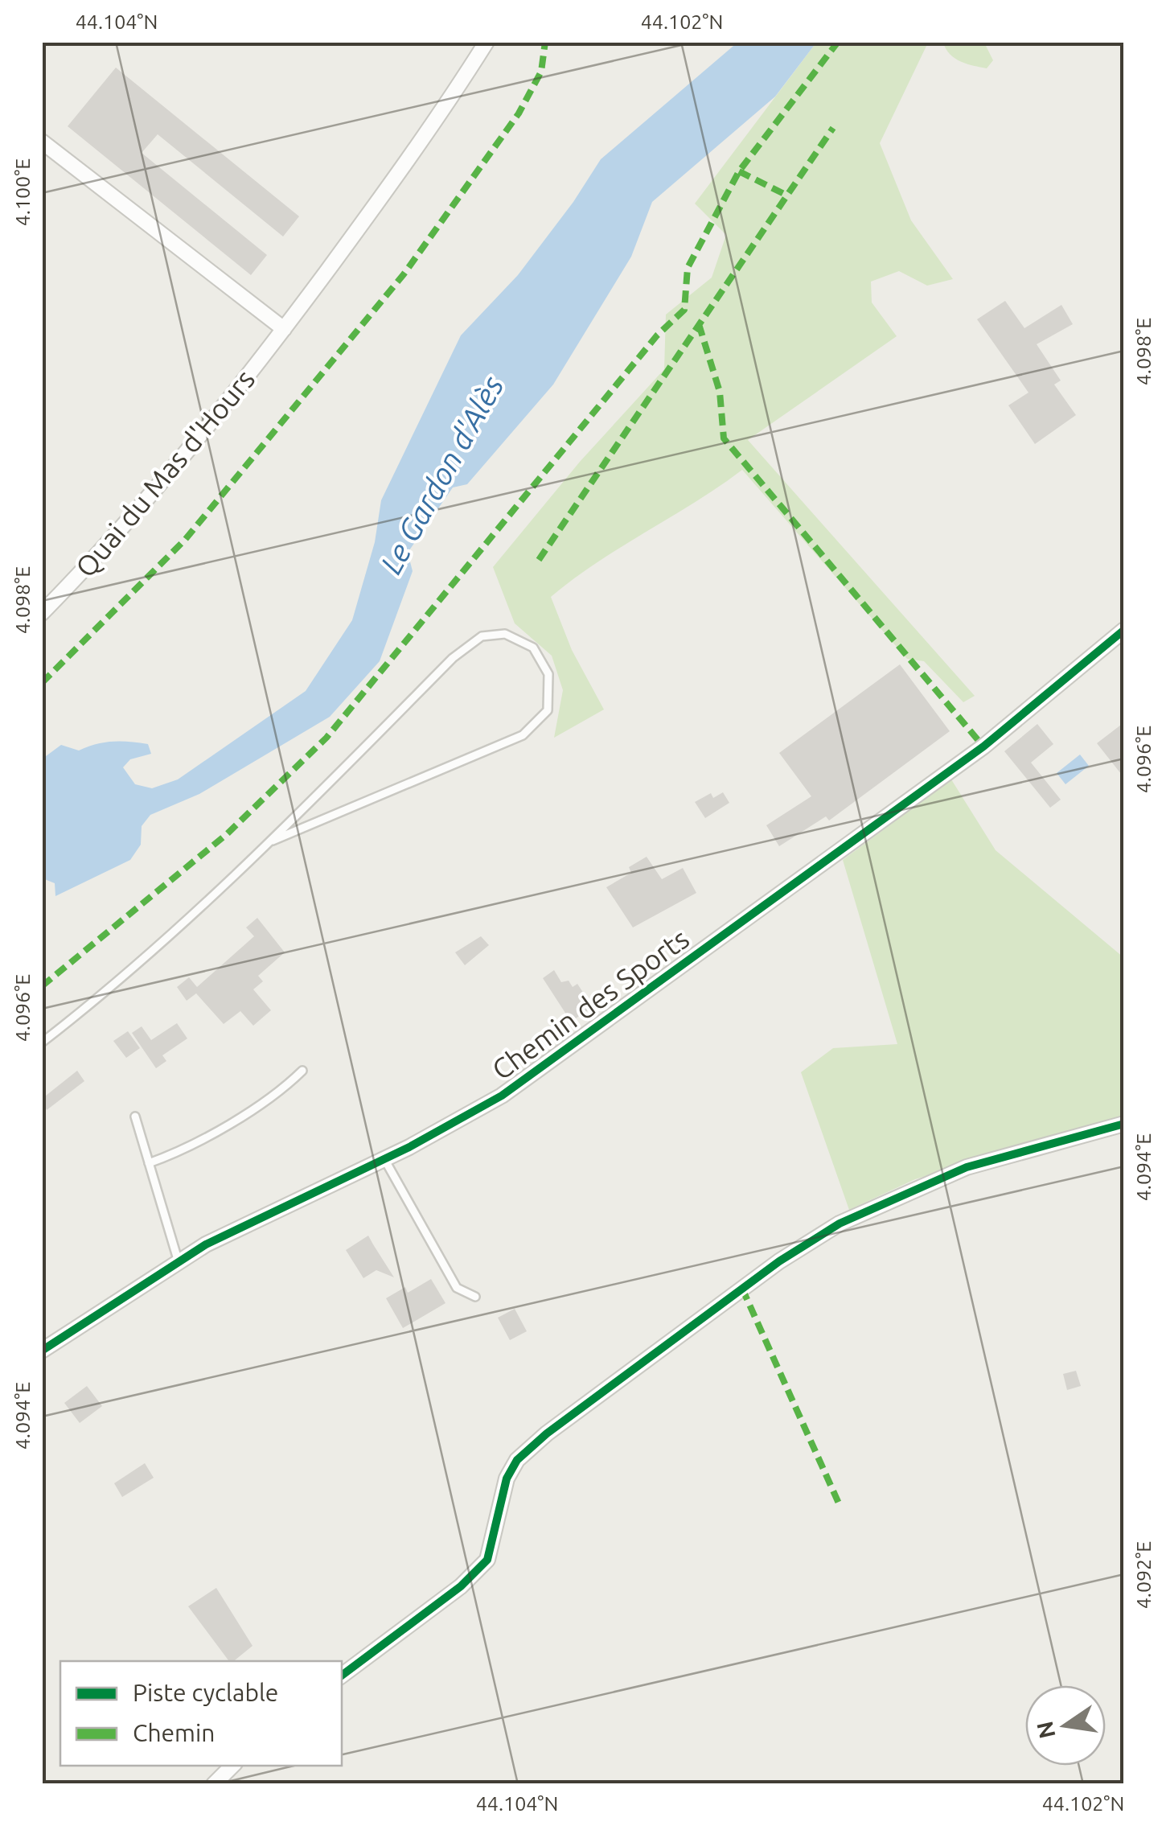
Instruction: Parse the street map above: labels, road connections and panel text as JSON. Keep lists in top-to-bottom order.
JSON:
{
  "streets": {
    "street": ["Quai du Mas d'Hours", "Chemin des Sports"]
  },
  "water": ["Le Gardon d'Alès"],
  "legend": ["Piste cyclable", "Chemin"],
  "north": "left",
  "coordinates": [
    "44.104°N",
    "44.102°N",
    "4.100°E",
    "4.098°E",
    "4.096°E",
    "4.094°E",
    "4.092°E"
  ]
}
